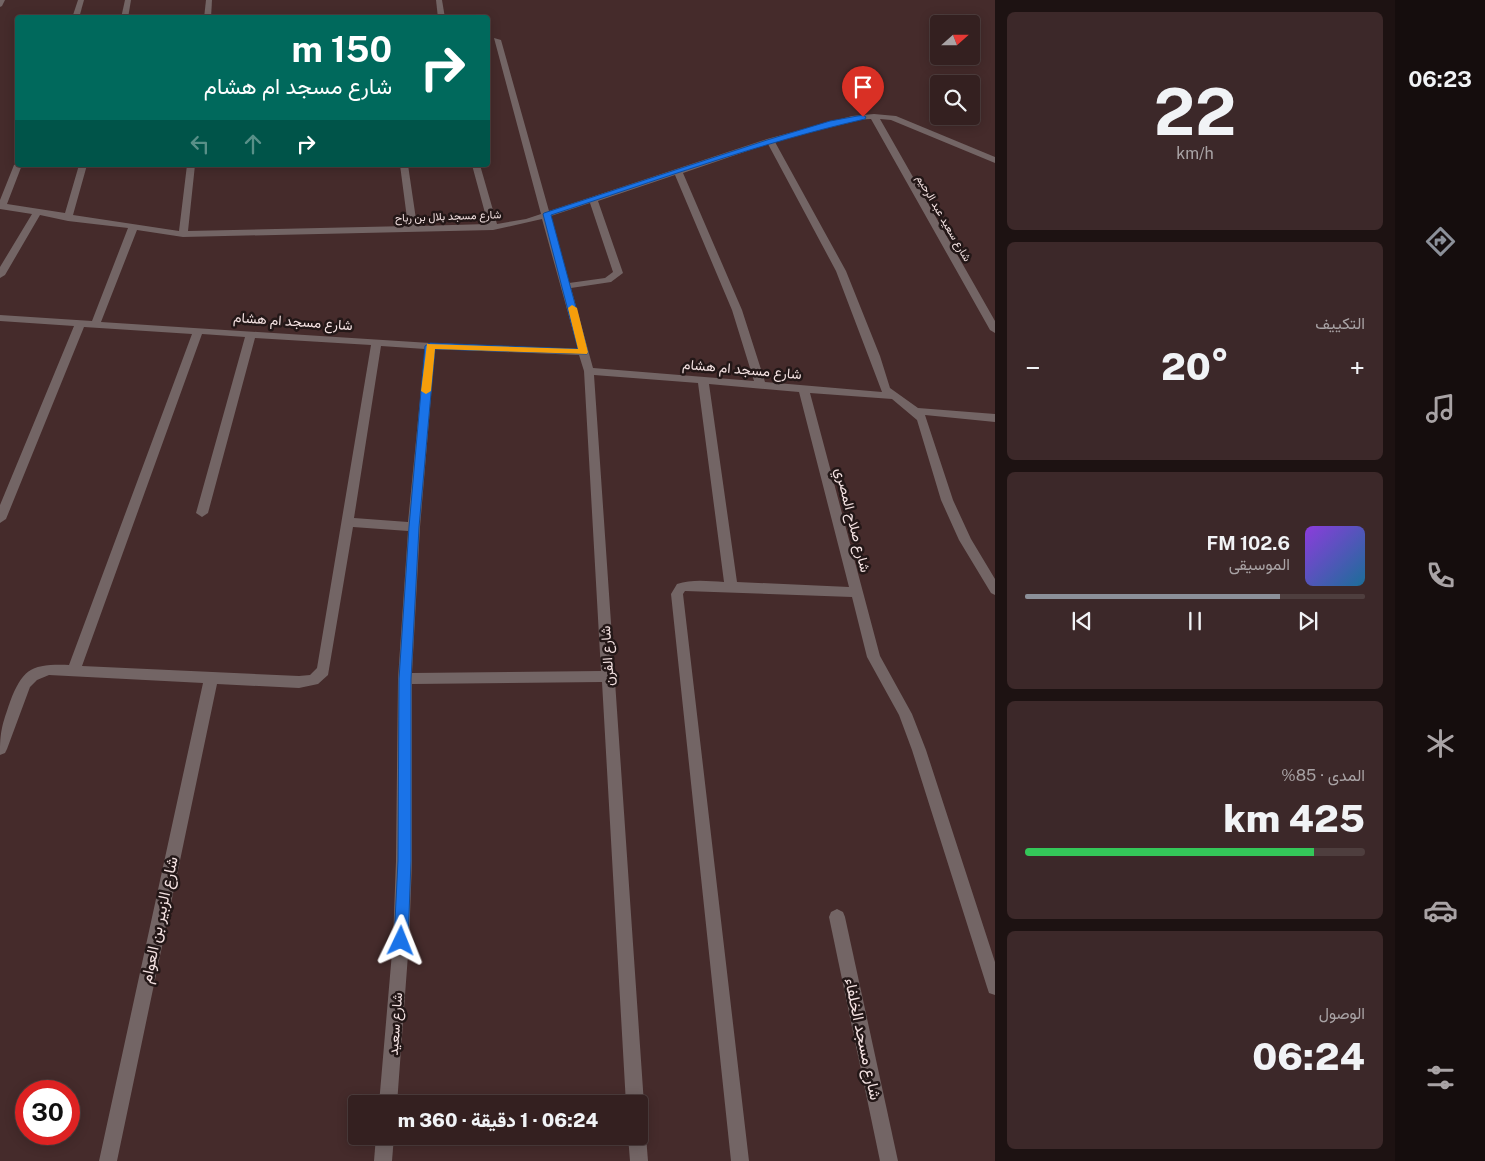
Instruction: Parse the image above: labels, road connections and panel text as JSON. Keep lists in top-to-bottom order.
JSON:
{
  "streets": {
    "street": [
      "شارع مسجد بلال بن رباح",
      "شارع سعيد عبد الرحيم",
      "شارع مسجد ام هشام",
      "شارع صلاح المصري",
      "شارع الفرن",
      "شارع الزبير بن العوام",
      "شارع سعيد",
      "شارع مسجد الخلفاء"
    ]
  },
  "crossings": [
    ["شارع مسجد بلال بن رباح", "شارع سعيد عبد الرحيم"],
    ["شارع مسجد بلال بن رباح", "شارع الفرن"],
    ["شارع مسجد ام هشام", "شارع صلاح المصري"],
    ["شارع مسجد ام هشام", "شارع الفرن"],
    ["شارع مسجد ام هشام", "شارع سعيد"]
  ],
  "north": "right",
  "page": {
    "tabs": "06:23",
    "tile": [
      ["22", "km/h"],
      "التكييف",
      ["المدى · 85%", "425 km"],
      ["الوصول", "06:24"]
    ],
    "turn": ["150 m", "شارع مسجد ام هشام"],
    "heat": ["−", "20°", "+"],
    "song": ["102.6 FM", "الموسيقى"],
    "limit": "30",
    "trip": "06:24 · 1 دقيقة · 360 m"
  }
}
